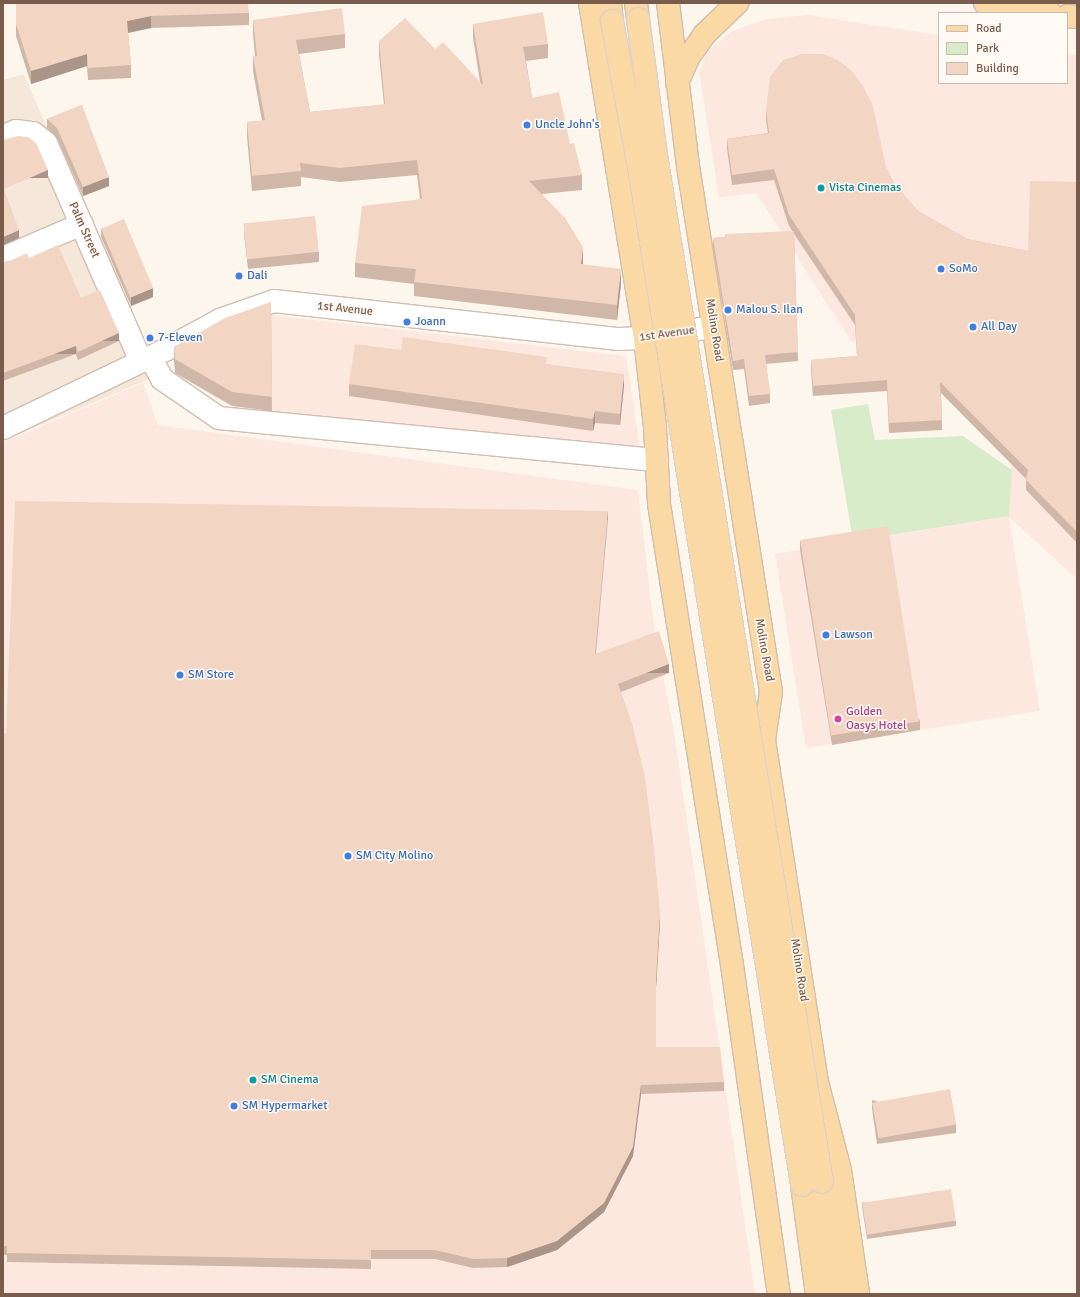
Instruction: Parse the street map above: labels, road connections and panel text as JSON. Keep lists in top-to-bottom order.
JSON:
{
  "streets": {
    "main road": ["Molino Road"],
    "street": ["Palm Street", "1st Avenue"]
  },
  "crossings": [
    ["Palm Street", "1st Avenue"],
    ["1st Avenue", "Molino Road"]
  ],
  "places": [
    "Uncle John's",
    "Vista Cinemas",
    "SoMo",
    "Dali",
    "Malou S. Ilan",
    "Joann",
    "All Day",
    "7-Eleven",
    "Lawson",
    "SM Store",
    "Golden Oasys Hotel",
    "SM City Molino",
    "SM Cinema",
    "SM Hypermarket"
  ],
  "legend": ["Road", "Park", "Building"]
}
